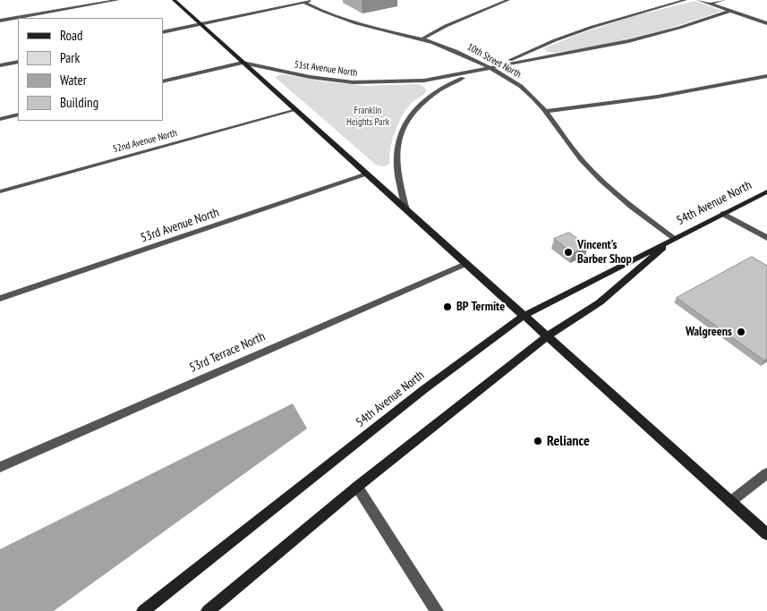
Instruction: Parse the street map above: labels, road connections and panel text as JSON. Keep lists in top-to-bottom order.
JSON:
{
  "streets": {
    "main road": ["54th Avenue North"],
    "street": [
      "10th Street North",
      "51st Avenue North",
      "52nd Avenue North",
      "53rd Avenue North",
      "53rd Terrace North"
    ]
  },
  "crossings": [
    ["10th Street North", "51st Avenue North"],
    ["10th Street North", "54th Avenue North"]
  ],
  "parks": ["Franklin Heights Park"],
  "places": [
    "Vincent's Barber Shop",
    "BP Termite",
    "Walgreens",
    "Reliance"
  ],
  "legend": [
    "Road",
    "Park",
    "Water",
    "Building"
  ]
}
